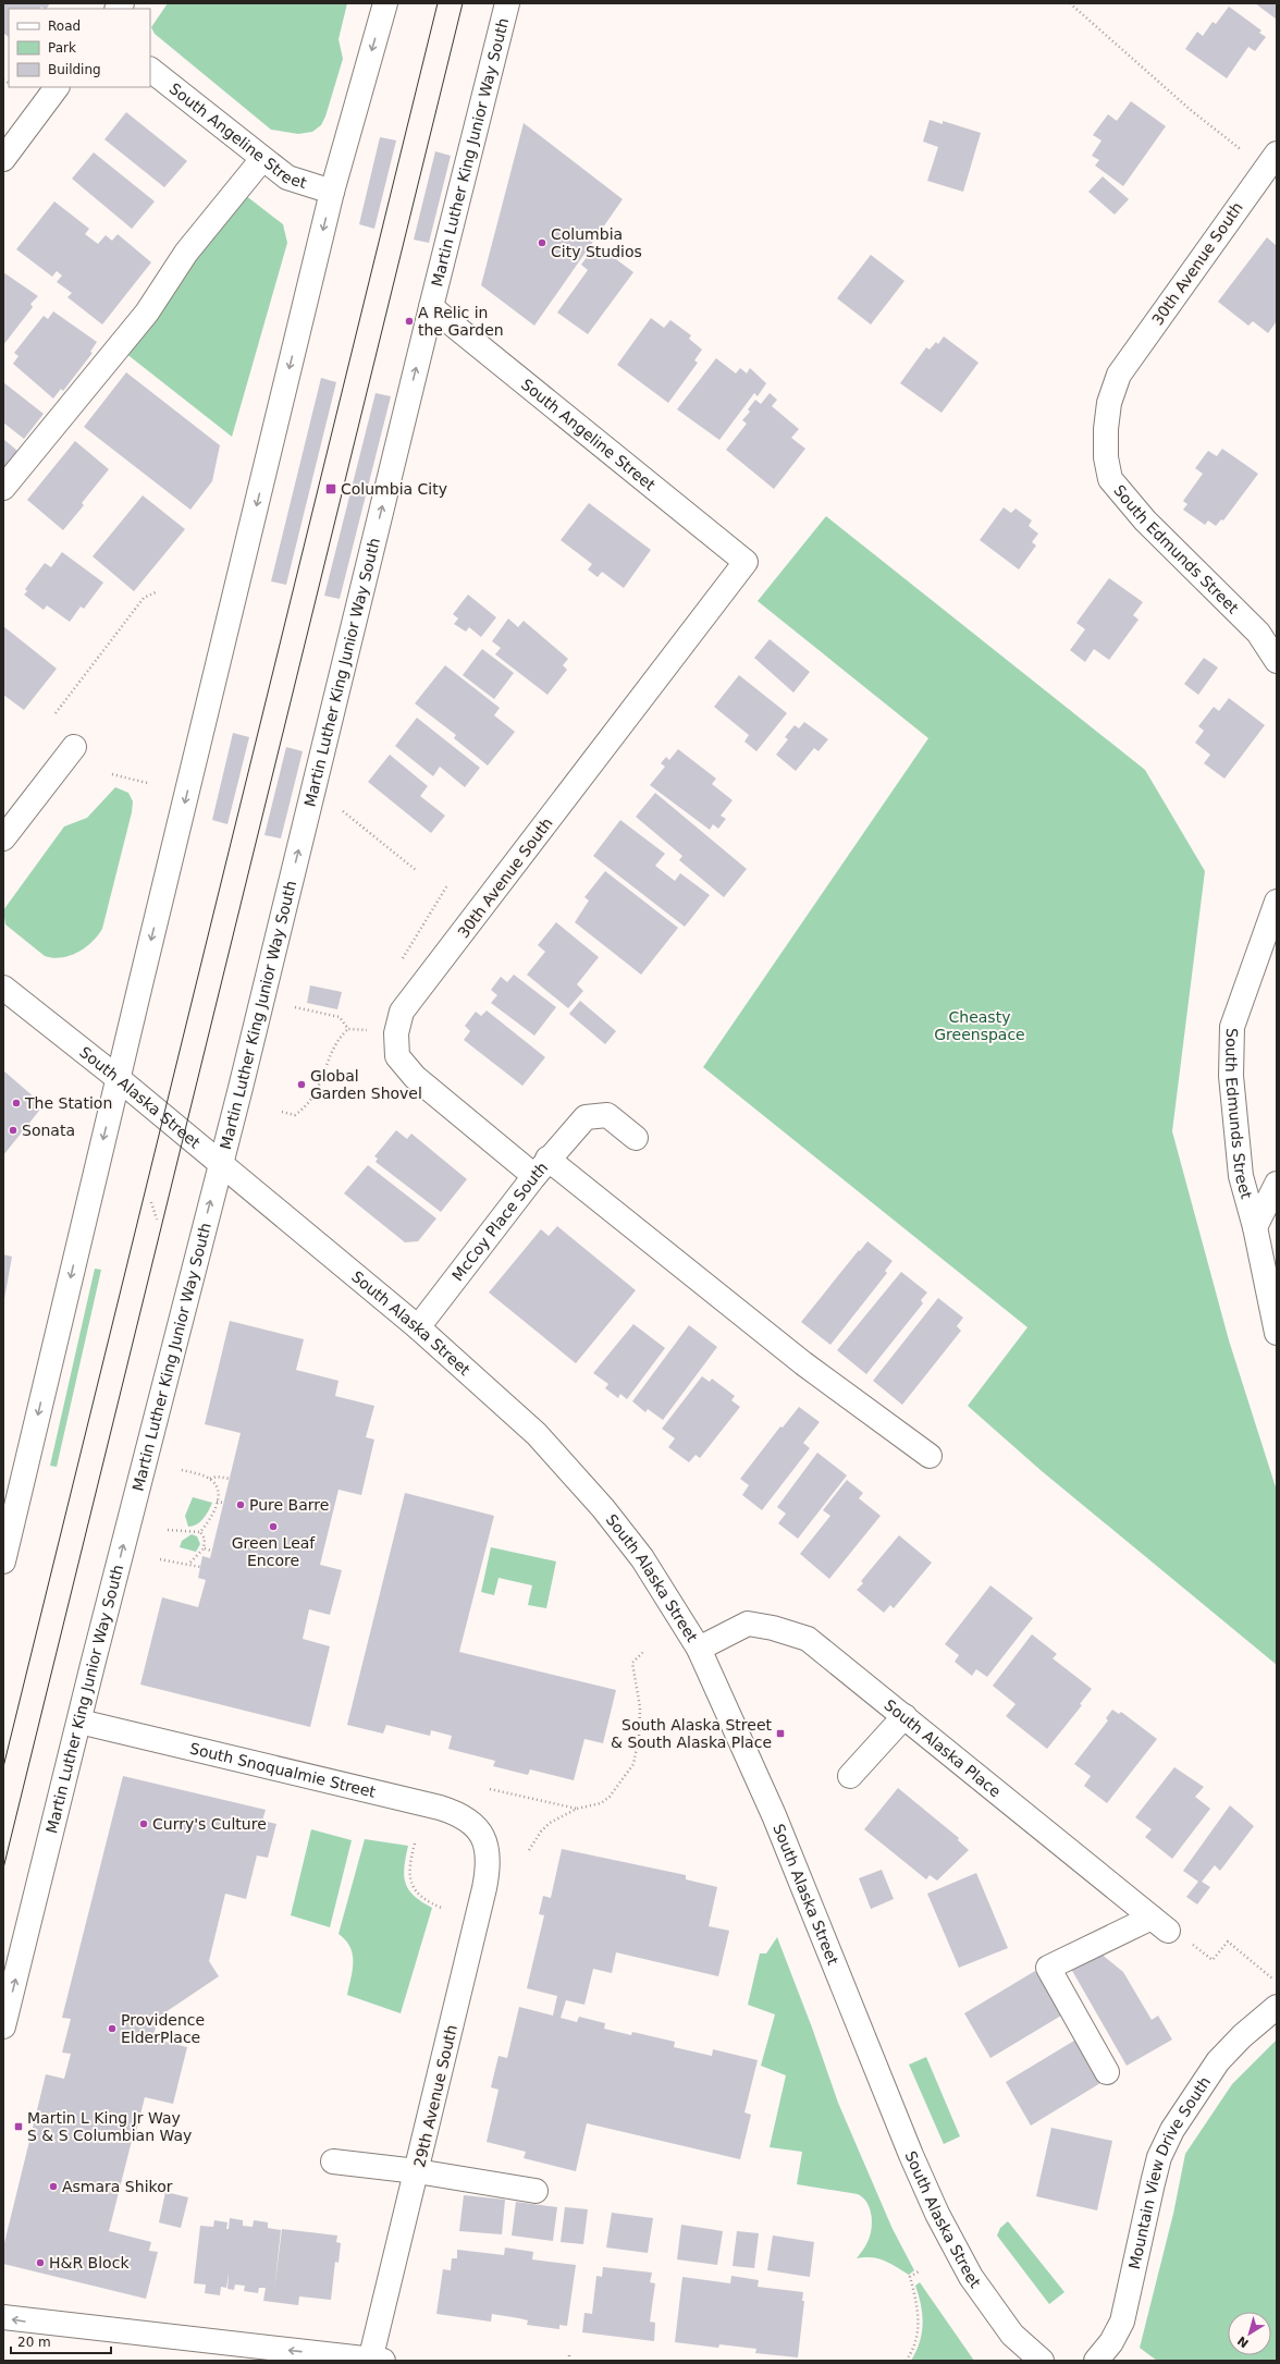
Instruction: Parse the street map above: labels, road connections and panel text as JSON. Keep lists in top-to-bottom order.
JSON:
{
  "streets": {
    "main road": [
      "South Angeline Street",
      "Martin Luther King Junior Way South",
      "30th Avenue South",
      "South Edmunds Street",
      "South Alaska Street",
      "McCoy Place South",
      "South Alaska Place",
      "South Snoqualmie Street",
      "29th Avenue South",
      "Mountain View Drive South"
    ]
  },
  "crossings": [
    ["South Angeline Street", "Martin Luther King Junior Way South"],
    ["South Angeline Street", "30th Avenue South"],
    ["Martin Luther King Junior Way South", "South Alaska Street"],
    ["Martin Luther King Junior Way South", "South Snoqualmie Street"],
    ["30th Avenue South", "South Edmunds Street"],
    ["30th Avenue South", "McCoy Place South"],
    ["South Alaska Street", "McCoy Place South"],
    ["South Alaska Street", "South Alaska Place"],
    ["South Snoqualmie Street", "29th Avenue South"]
  ],
  "parks": ["Cheasty Greenspace"],
  "places": {
    "other": [
      "Columbia City Studios",
      "A Relic in the Garden",
      "Global Garden Shovel",
      "The Station",
      "Sonata",
      "Pure Barre",
      "Green Leaf Encore",
      "Curry's Culture",
      "Providence ElderPlace",
      "Asmara Shikor",
      "H&R Block"
    ],
    "transit": ["Columbia City", "South Alaska Street & South Alaska Place", "Martin L King Jr Way S & S Columbian Way"]
  },
  "legend": ["Road", "Park", "Building"],
  "scale_bar": "20 m",
  "north": "bottom left"
}
